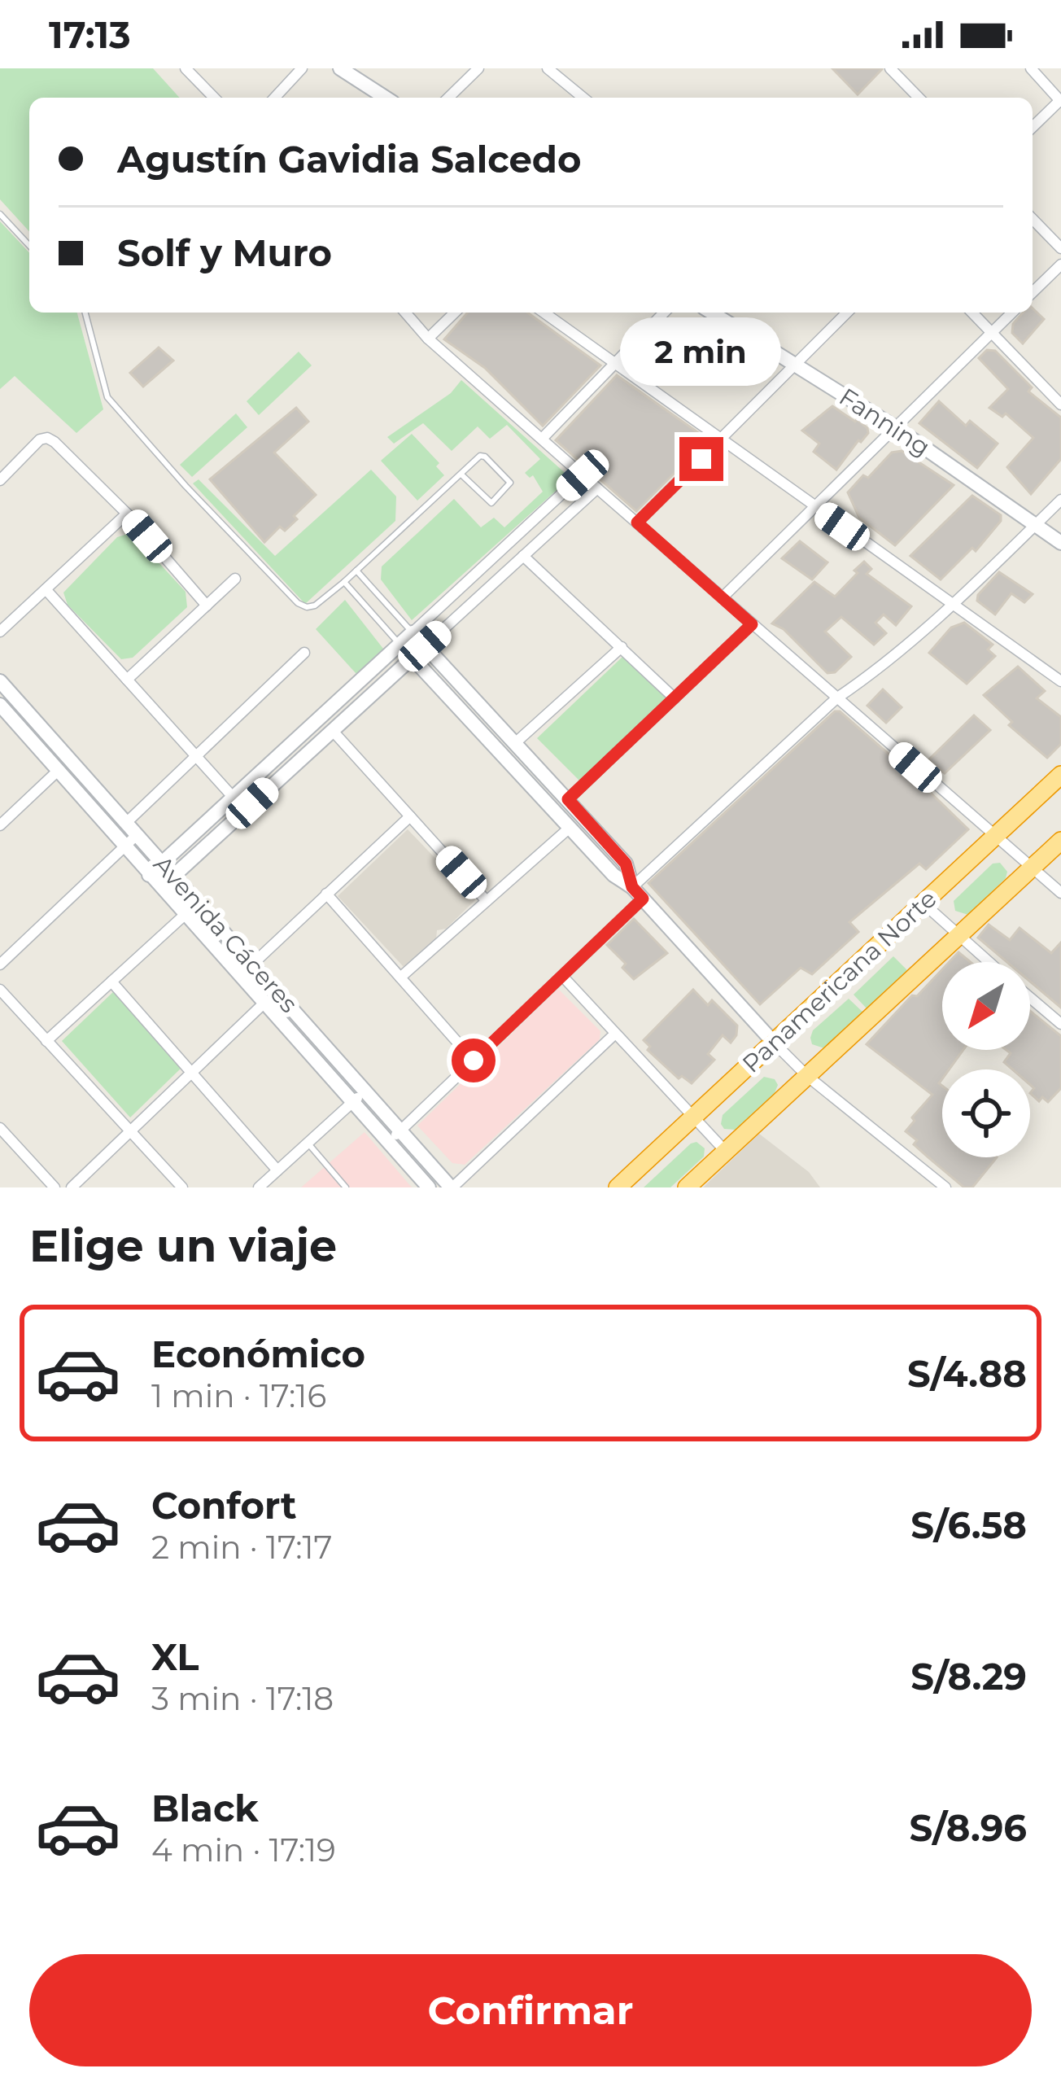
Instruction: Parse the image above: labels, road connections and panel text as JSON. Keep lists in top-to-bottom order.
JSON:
{
  "streets": {
    "highway": ["Panamericana Norte"],
    "street": ["Fanning", "Avenida Cáceres"]
  },
  "north": "bottom left",
  "page": {
    "status": "17:13",
    "banner": ["Agustín Gavidia Salcedo", "Solf y Muro"],
    "bubble": "2 min",
    "heading": "Elige un viaje",
    "list": [
      {
        "name": "Económico",
        "note": "1 min · 17:16",
        "value": "S/4.88"
      },
      {
        "name": "Confort",
        "note": "2 min · 17:17",
        "value": "S/6.58"
      },
      {
        "name": "XL",
        "note": "3 min · 17:18",
        "value": "S/8.29"
      },
      {
        "name": "Black",
        "note": "4 min · 17:19",
        "value": "S/8.96"
      }
    ],
    "buttons": "Confirmar"
  }
}
